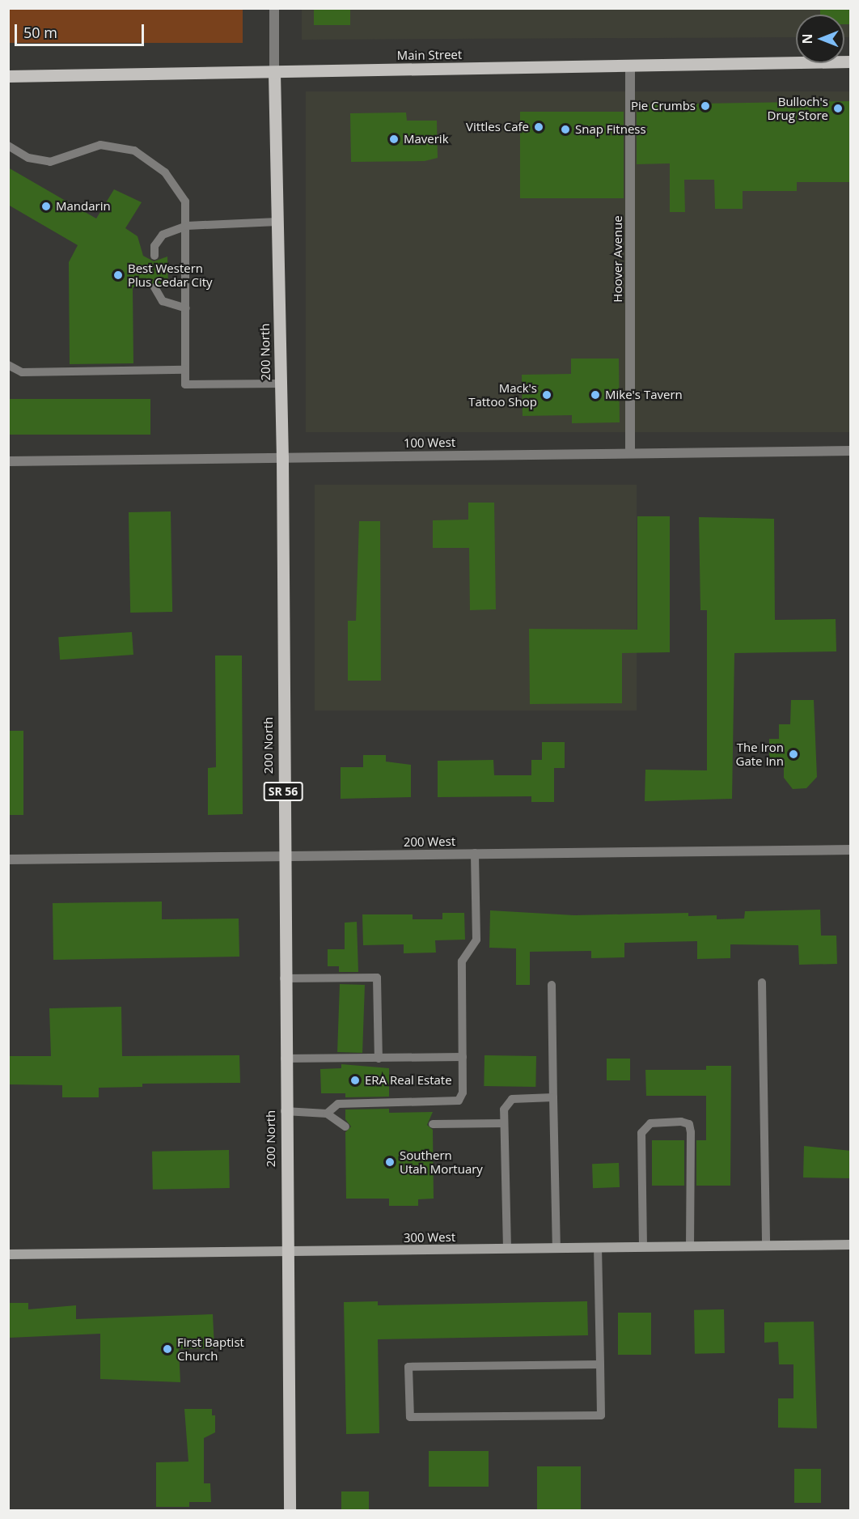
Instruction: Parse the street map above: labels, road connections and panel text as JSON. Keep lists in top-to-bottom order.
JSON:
{
  "streets": {
    "main road": ["Main Street", "200 North", "SR 56"],
    "street": [
      "Hoover Avenue",
      "100 West",
      "200 West",
      "300 West"
    ]
  },
  "crossings": [
    ["Main Street", "Hoover Avenue"],
    ["Main Street", "200 North"],
    ["Hoover Avenue", "100 West"],
    ["200 North", "100 West"],
    ["200 North", "200 West"],
    ["200 North", "300 West"]
  ],
  "places": [
    "Pie Crumbs",
    "Bulloch's Drug Store",
    "Vittles Cafe",
    "Snap Fitness",
    "Maverik",
    "Mandarin",
    "Best Western Plus Cedar City",
    "Mack's Tattoo Shop",
    "Mike's Tavern",
    "The Iron Gate Inn",
    "ERA Real Estate",
    "Southern Utah Mortuary",
    "First Baptist Church"
  ],
  "scale_bar": "50 m",
  "north": "left"
}
